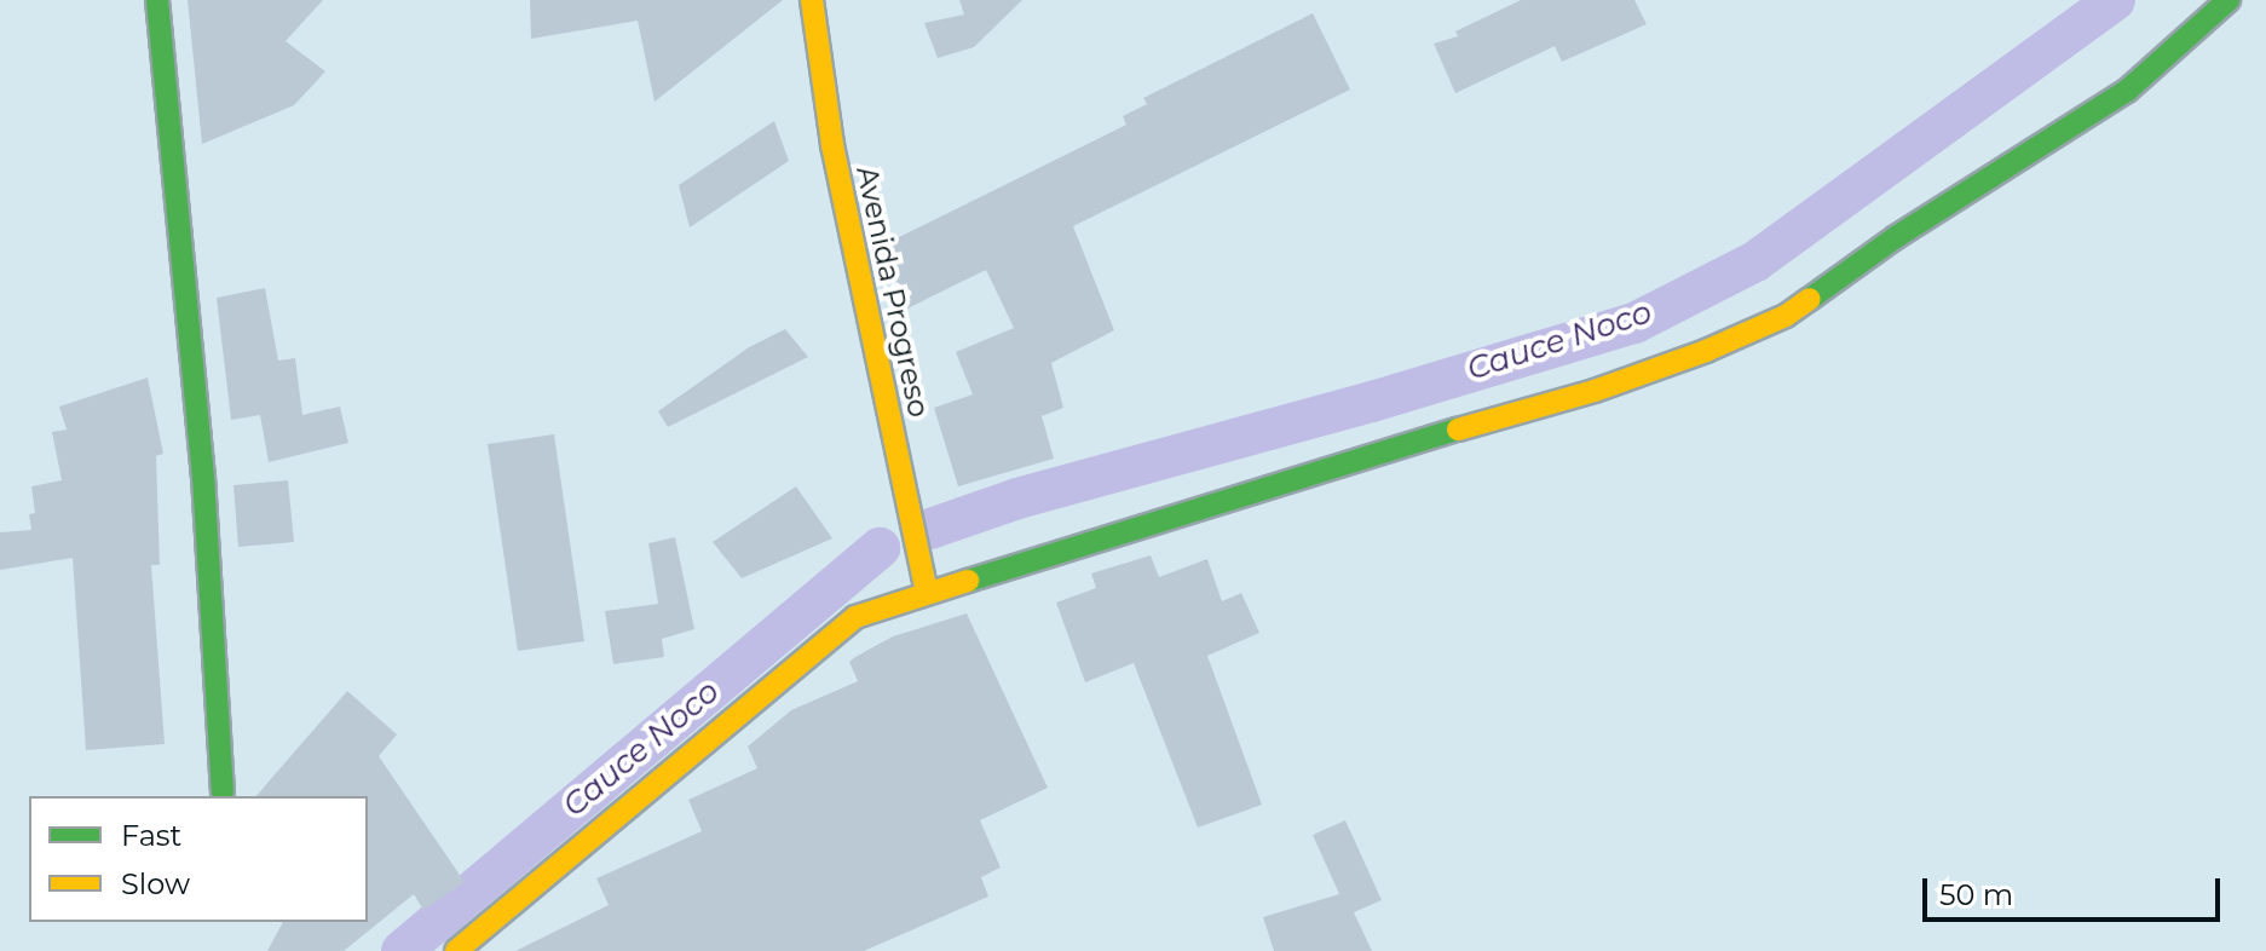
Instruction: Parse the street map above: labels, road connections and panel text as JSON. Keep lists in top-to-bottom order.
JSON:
{
  "streets": {
    "street": ["Avenida Progreso"]
  },
  "water": ["Cauce Noco"],
  "legend": ["Fast", "Slow"],
  "scale_bar": "50 m"
}
